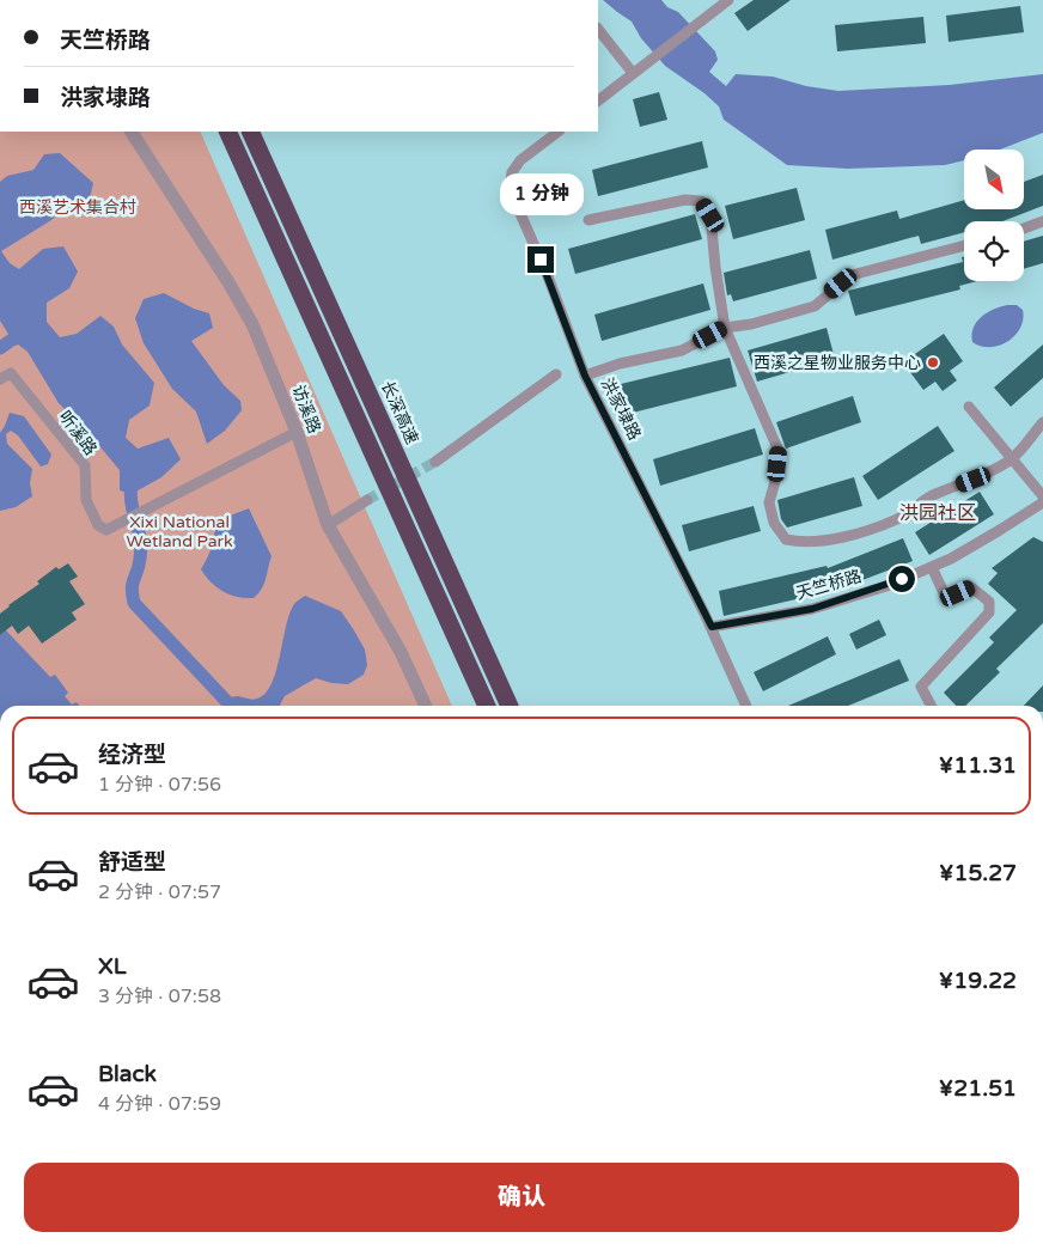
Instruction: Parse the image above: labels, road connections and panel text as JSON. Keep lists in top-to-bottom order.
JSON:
{
  "streets": {
    "highway": ["长深高速"],
    "street": [
      "访溪路",
      "洪家埭路",
      "听溪路",
      "天竺桥路"
    ]
  },
  "crossings": [
    ["访溪路", "听溪路"],
    ["洪家埭路", "天竺桥路"]
  ],
  "districts": ["洪园社区"],
  "parks": ["西溪艺术集合村", "Xixi National Wetland Park"],
  "places": ["西溪之星物业服务中心"],
  "north": "bottom right",
  "page": {
    "banner": ["天竺桥路", "洪家埭路"],
    "bubble": "1 分钟",
    "list": [
      {
        "name": "经济型",
        "note": "1 分钟 · 07:56",
        "value": "¥11.31"
      },
      {
        "name": "舒适型",
        "note": "2 分钟 · 07:57",
        "value": "¥15.27"
      },
      {
        "name": "XL",
        "note": "3 分钟 · 07:58",
        "value": "¥19.22"
      },
      {
        "name": "Black",
        "note": "4 分钟 · 07:59",
        "value": "¥21.51"
      }
    ],
    "buttons": "确认"
  }
}
